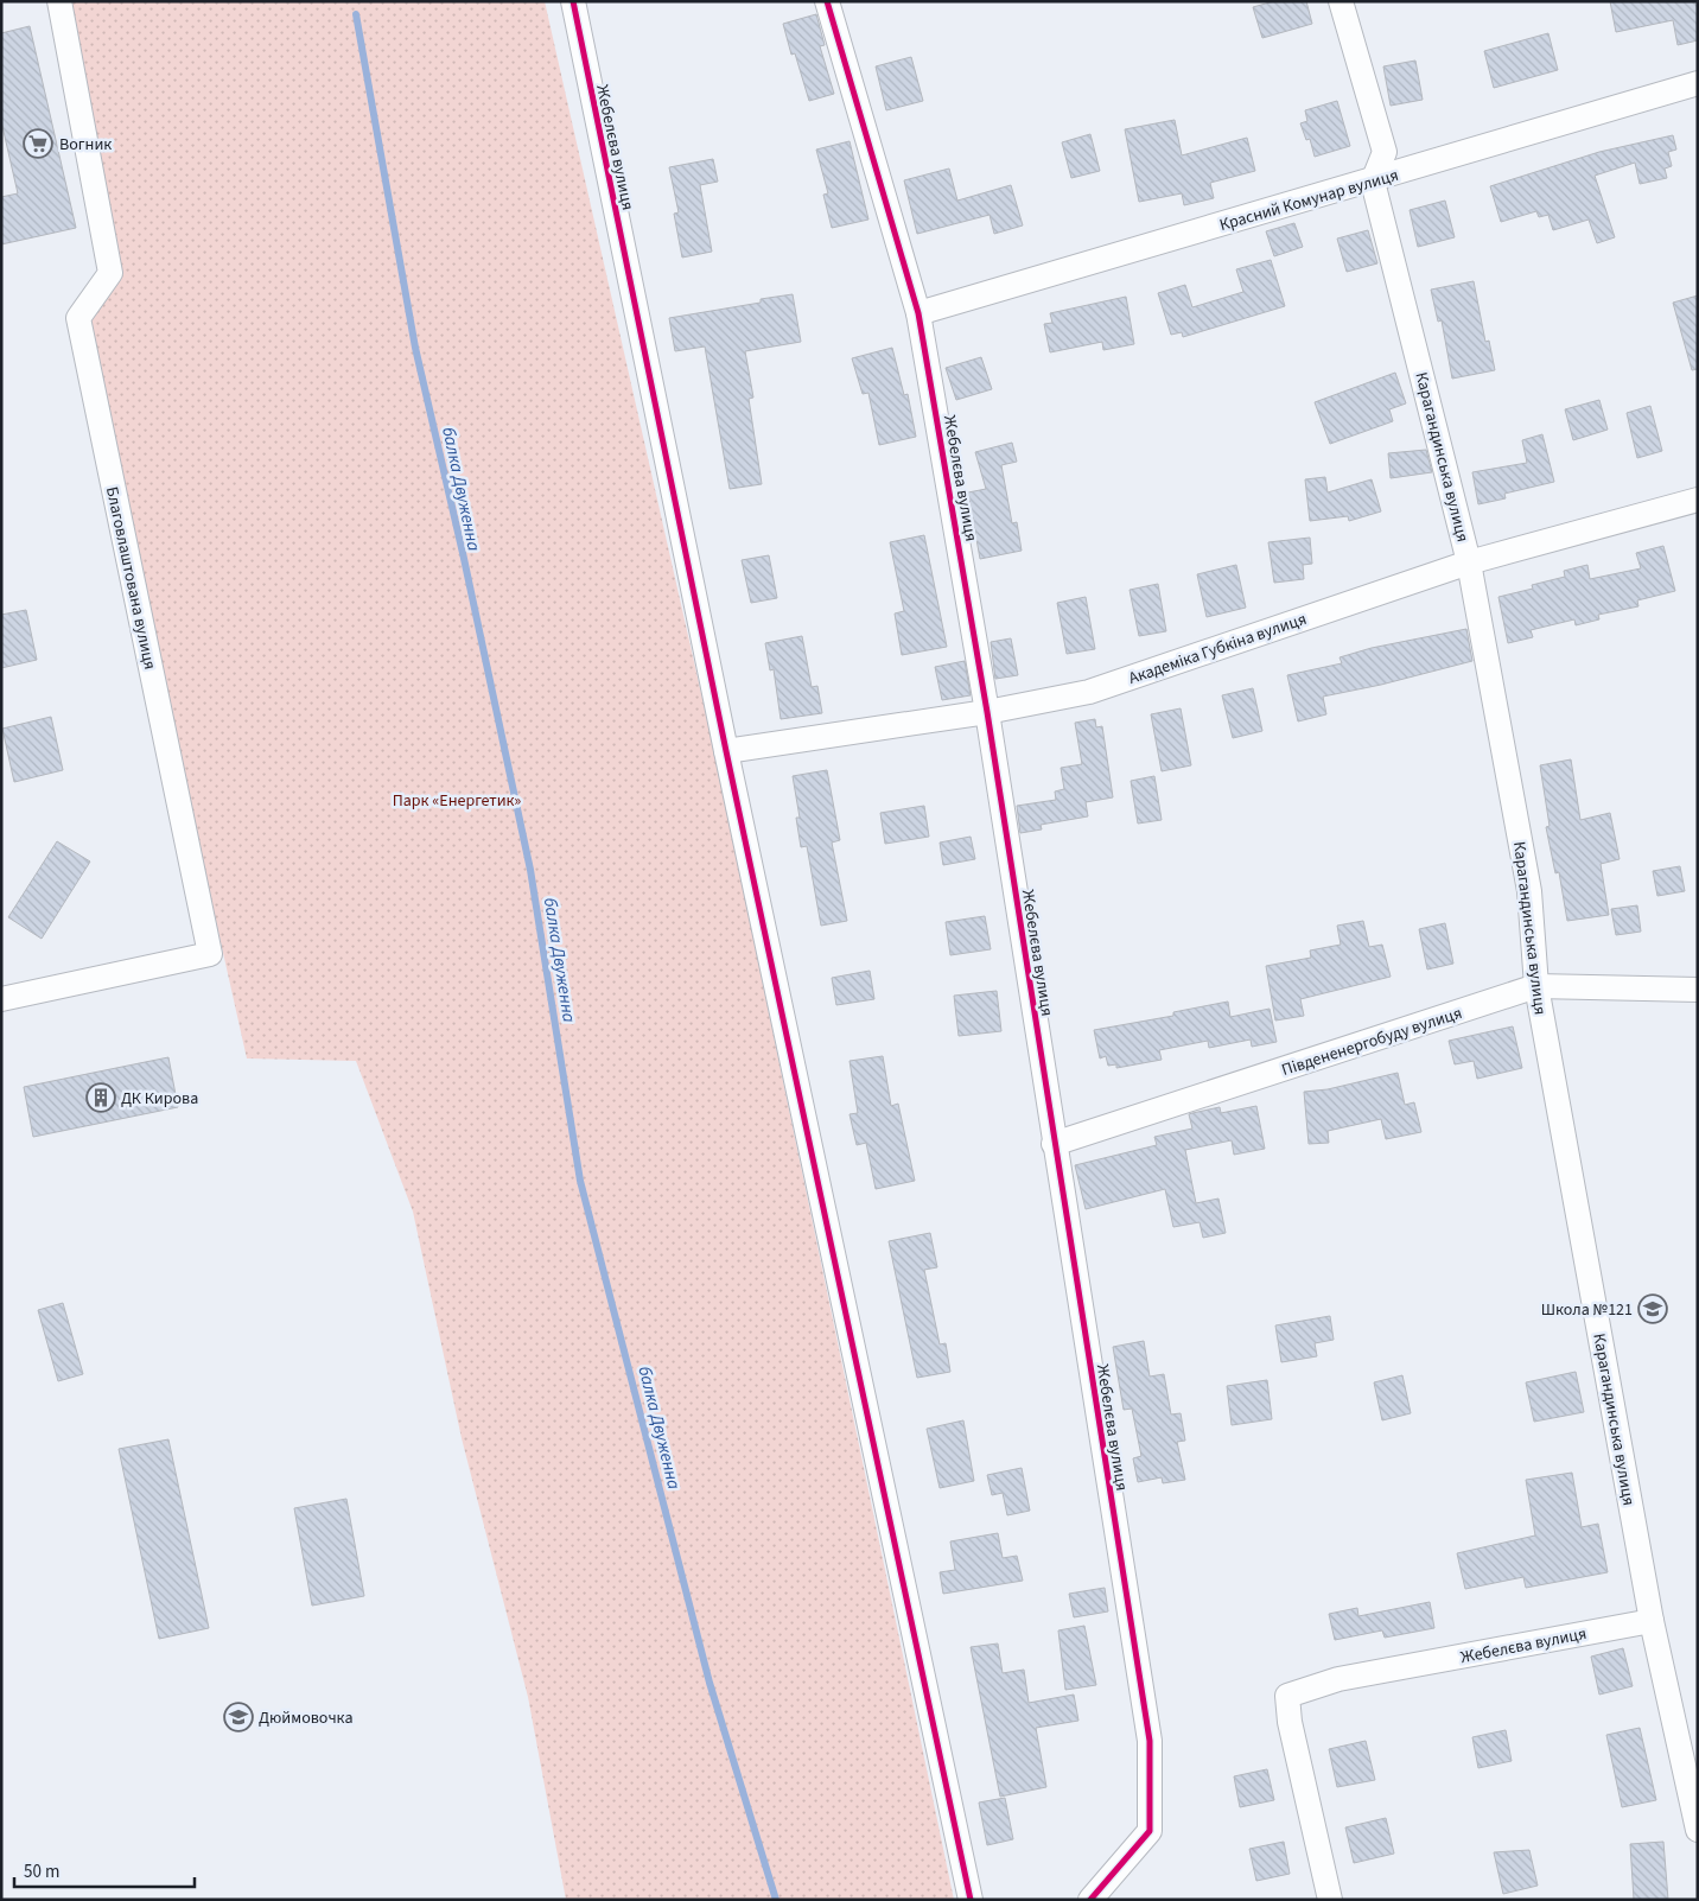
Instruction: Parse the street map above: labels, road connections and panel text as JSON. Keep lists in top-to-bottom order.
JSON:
{
  "streets": {
    "street": [
      "Жебелєва вулиця",
      "Красний Комунар вулиця",
      "Карагандинська вулиця",
      "Благовлаштована вулиця",
      "Академіка Губкіна вулиця",
      "Південенергобуду вулиця"
    ]
  },
  "crossings": [
    ["Жебелєва вулиця", "Красний Комунар вулиця"],
    ["Жебелєва вулиця", "Карагандинська вулиця"],
    ["Жебелєва вулиця", "Академіка Губкіна вулиця"],
    ["Жебелєва вулиця", "Південенергобуду вулиця"],
    ["Красний Комунар вулиця", "Карагандинська вулиця"],
    ["Карагандинська вулиця", "Академіка Губкіна вулиця"],
    ["Карагандинська вулиця", "Південенергобуду вулиця"]
  ],
  "water": ["балка Двуженна"],
  "parks": ["Парк «Енергетик»"],
  "places": {
    "supermarket": ["Вогник"],
    "building": ["ДК Кирова"],
    "school or university": ["Школа №121", "Дюймовочка"]
  },
  "scale_bar": "50 m"
}
